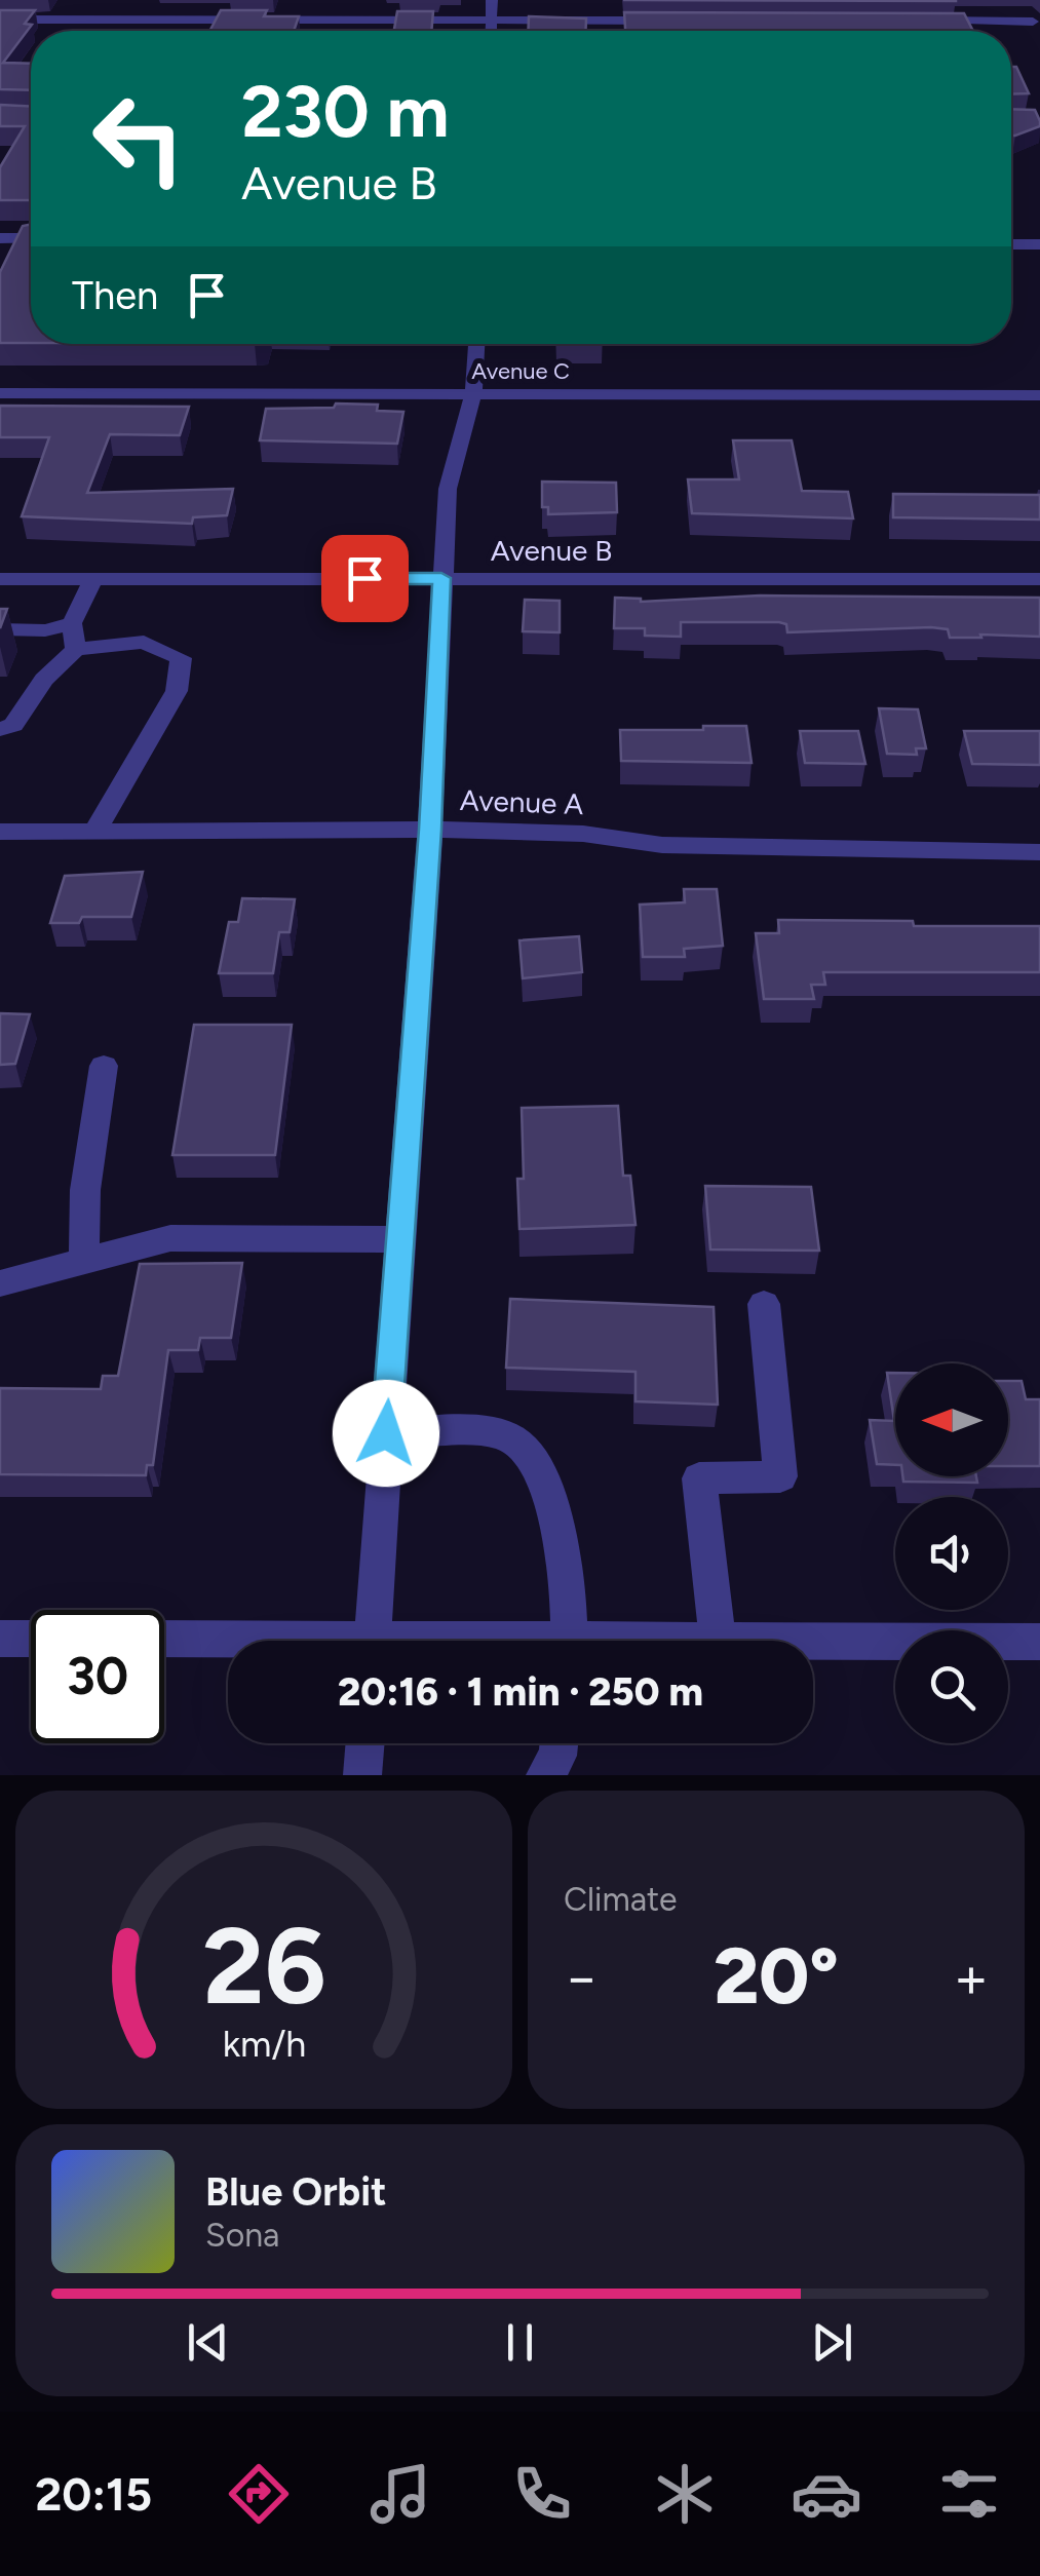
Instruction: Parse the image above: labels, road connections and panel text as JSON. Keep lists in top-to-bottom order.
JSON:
{
  "streets": {
    "street": ["Avenue C", "Avenue B", "Avenue A"]
  },
  "north": "left",
  "page": {
    "turn": ["230 m", "Avenue B"],
    "then": "Then",
    "limit": "30",
    "trip": "20:16 · 1 min · 250 m",
    "tile": "Climate",
    "heat": ["−", "20°", "+"],
    "song": ["Blue Orbit", "Sona"],
    "tabs": "20:15",
    "gauge": ["26", "km/h"]
  }
}
